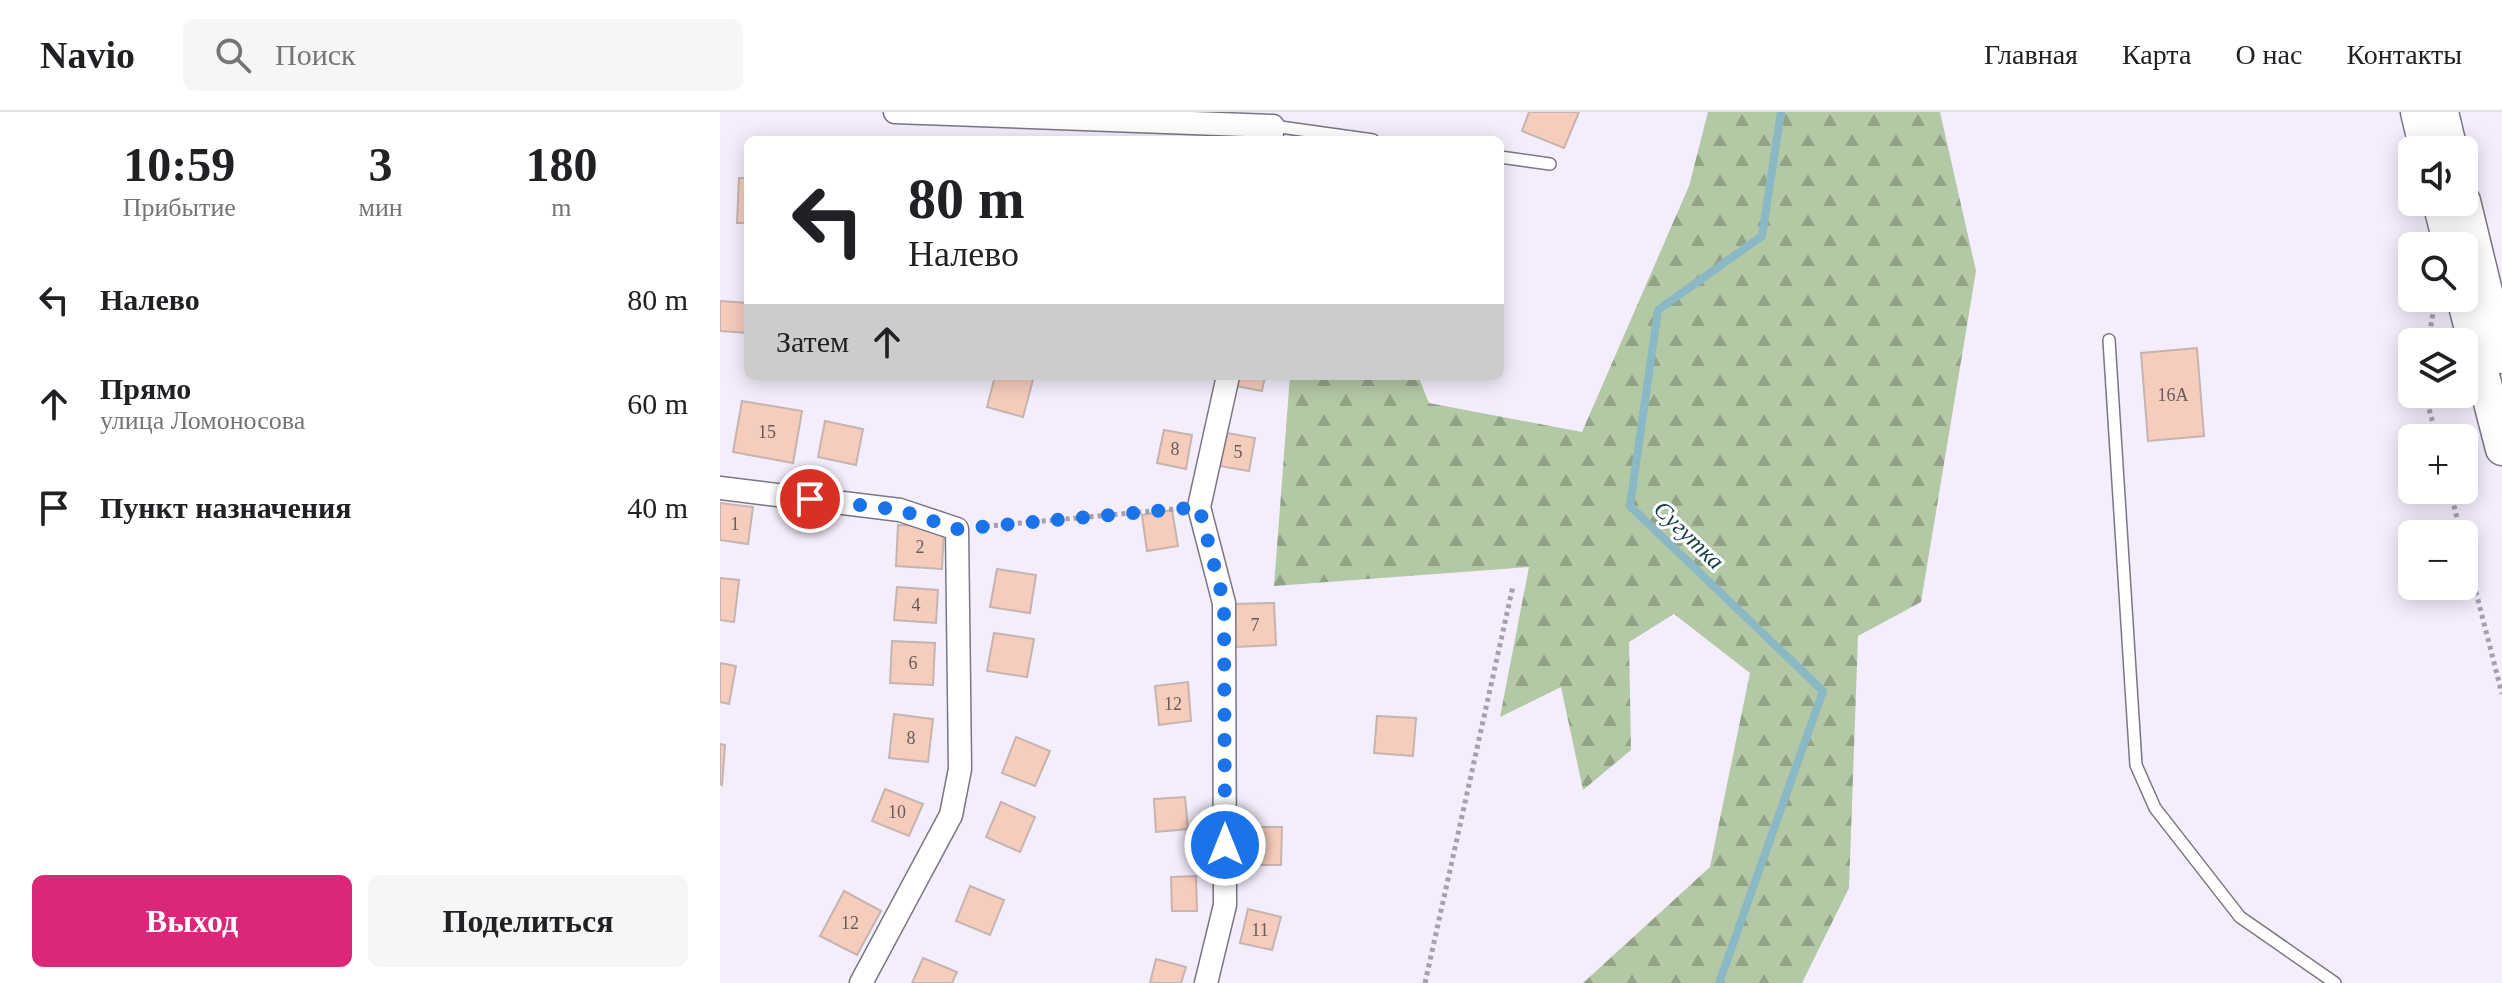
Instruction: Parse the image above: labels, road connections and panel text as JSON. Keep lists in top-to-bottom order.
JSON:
{
  "water": ["Сугутка"],
  "house_numbers": [
    "16А",
    "15",
    "8",
    "5",
    "1",
    "2",
    "4",
    "7",
    "6",
    "12",
    "8",
    "10",
    "12",
    "11"
  ],
  "page": {
    "header": "Navio",
    "search": "Поиск",
    "nav": [
      "Главная",
      "Карта",
      "О нас",
      "Контакты"
    ],
    "eta": [
      "10:59",
      "Прибытие",
      "3",
      "мин",
      "180",
      "m"
    ],
    "map_buttons": ["+", "−"],
    "turn": ["80 m", "Налево"],
    "list": [
      {
        "name": "Налево",
        "value": "80 m"
      },
      {
        "name": "Прямо",
        "note": "улица Ломоносова",
        "value": "60 m"
      },
      {
        "name": "Пункт назначения",
        "value": "40 m"
      }
    ],
    "then": "Затем",
    "buttons": ["Выход", "Поделиться"]
  }
}
